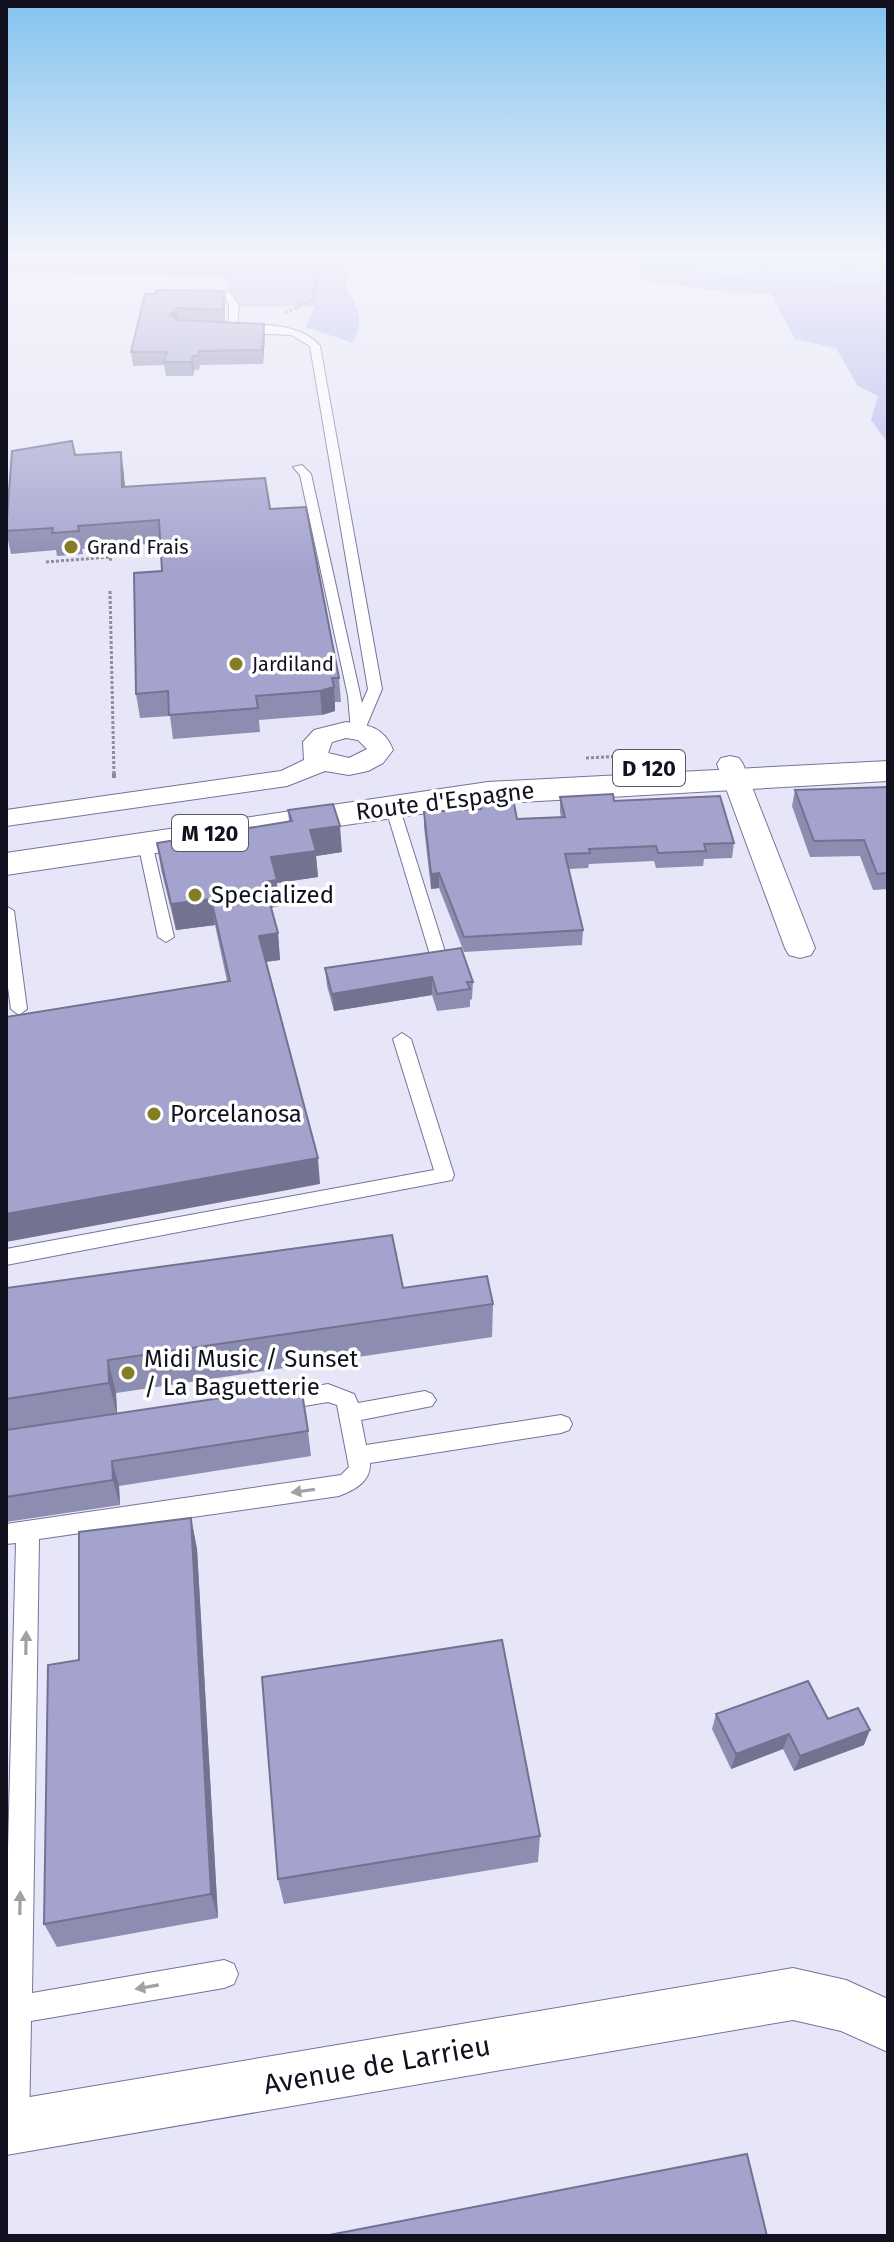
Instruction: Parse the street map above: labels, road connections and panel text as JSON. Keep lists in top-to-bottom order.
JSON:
{
  "streets": {
    "main road": ["D 120", "Route d'Espagne", "M 120"],
    "street": ["Avenue de Larrieu"]
  },
  "places": [
    "Grand Frais",
    "Jardiland",
    "Specialized",
    "Porcelanosa",
    "Midi Music / Sunset / La Baguetterie"
  ]
}
